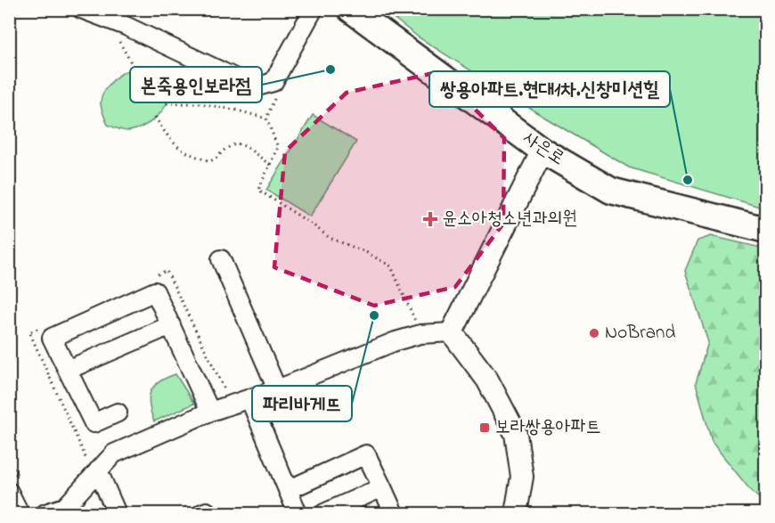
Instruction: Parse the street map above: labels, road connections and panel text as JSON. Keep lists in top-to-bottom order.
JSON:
{
  "streets": {
    "main road": ["사은로"]
  },
  "places": {
    "other": [
      "본죽용인보라점",
      "쌍용아파트.현대1차.신창미션힐",
      "파리바게뜨",
      "NoBrand"
    ],
    "health": ["윤소아청소년과의원"],
    "transit": ["보라쌍용아파트"]
  }
}
